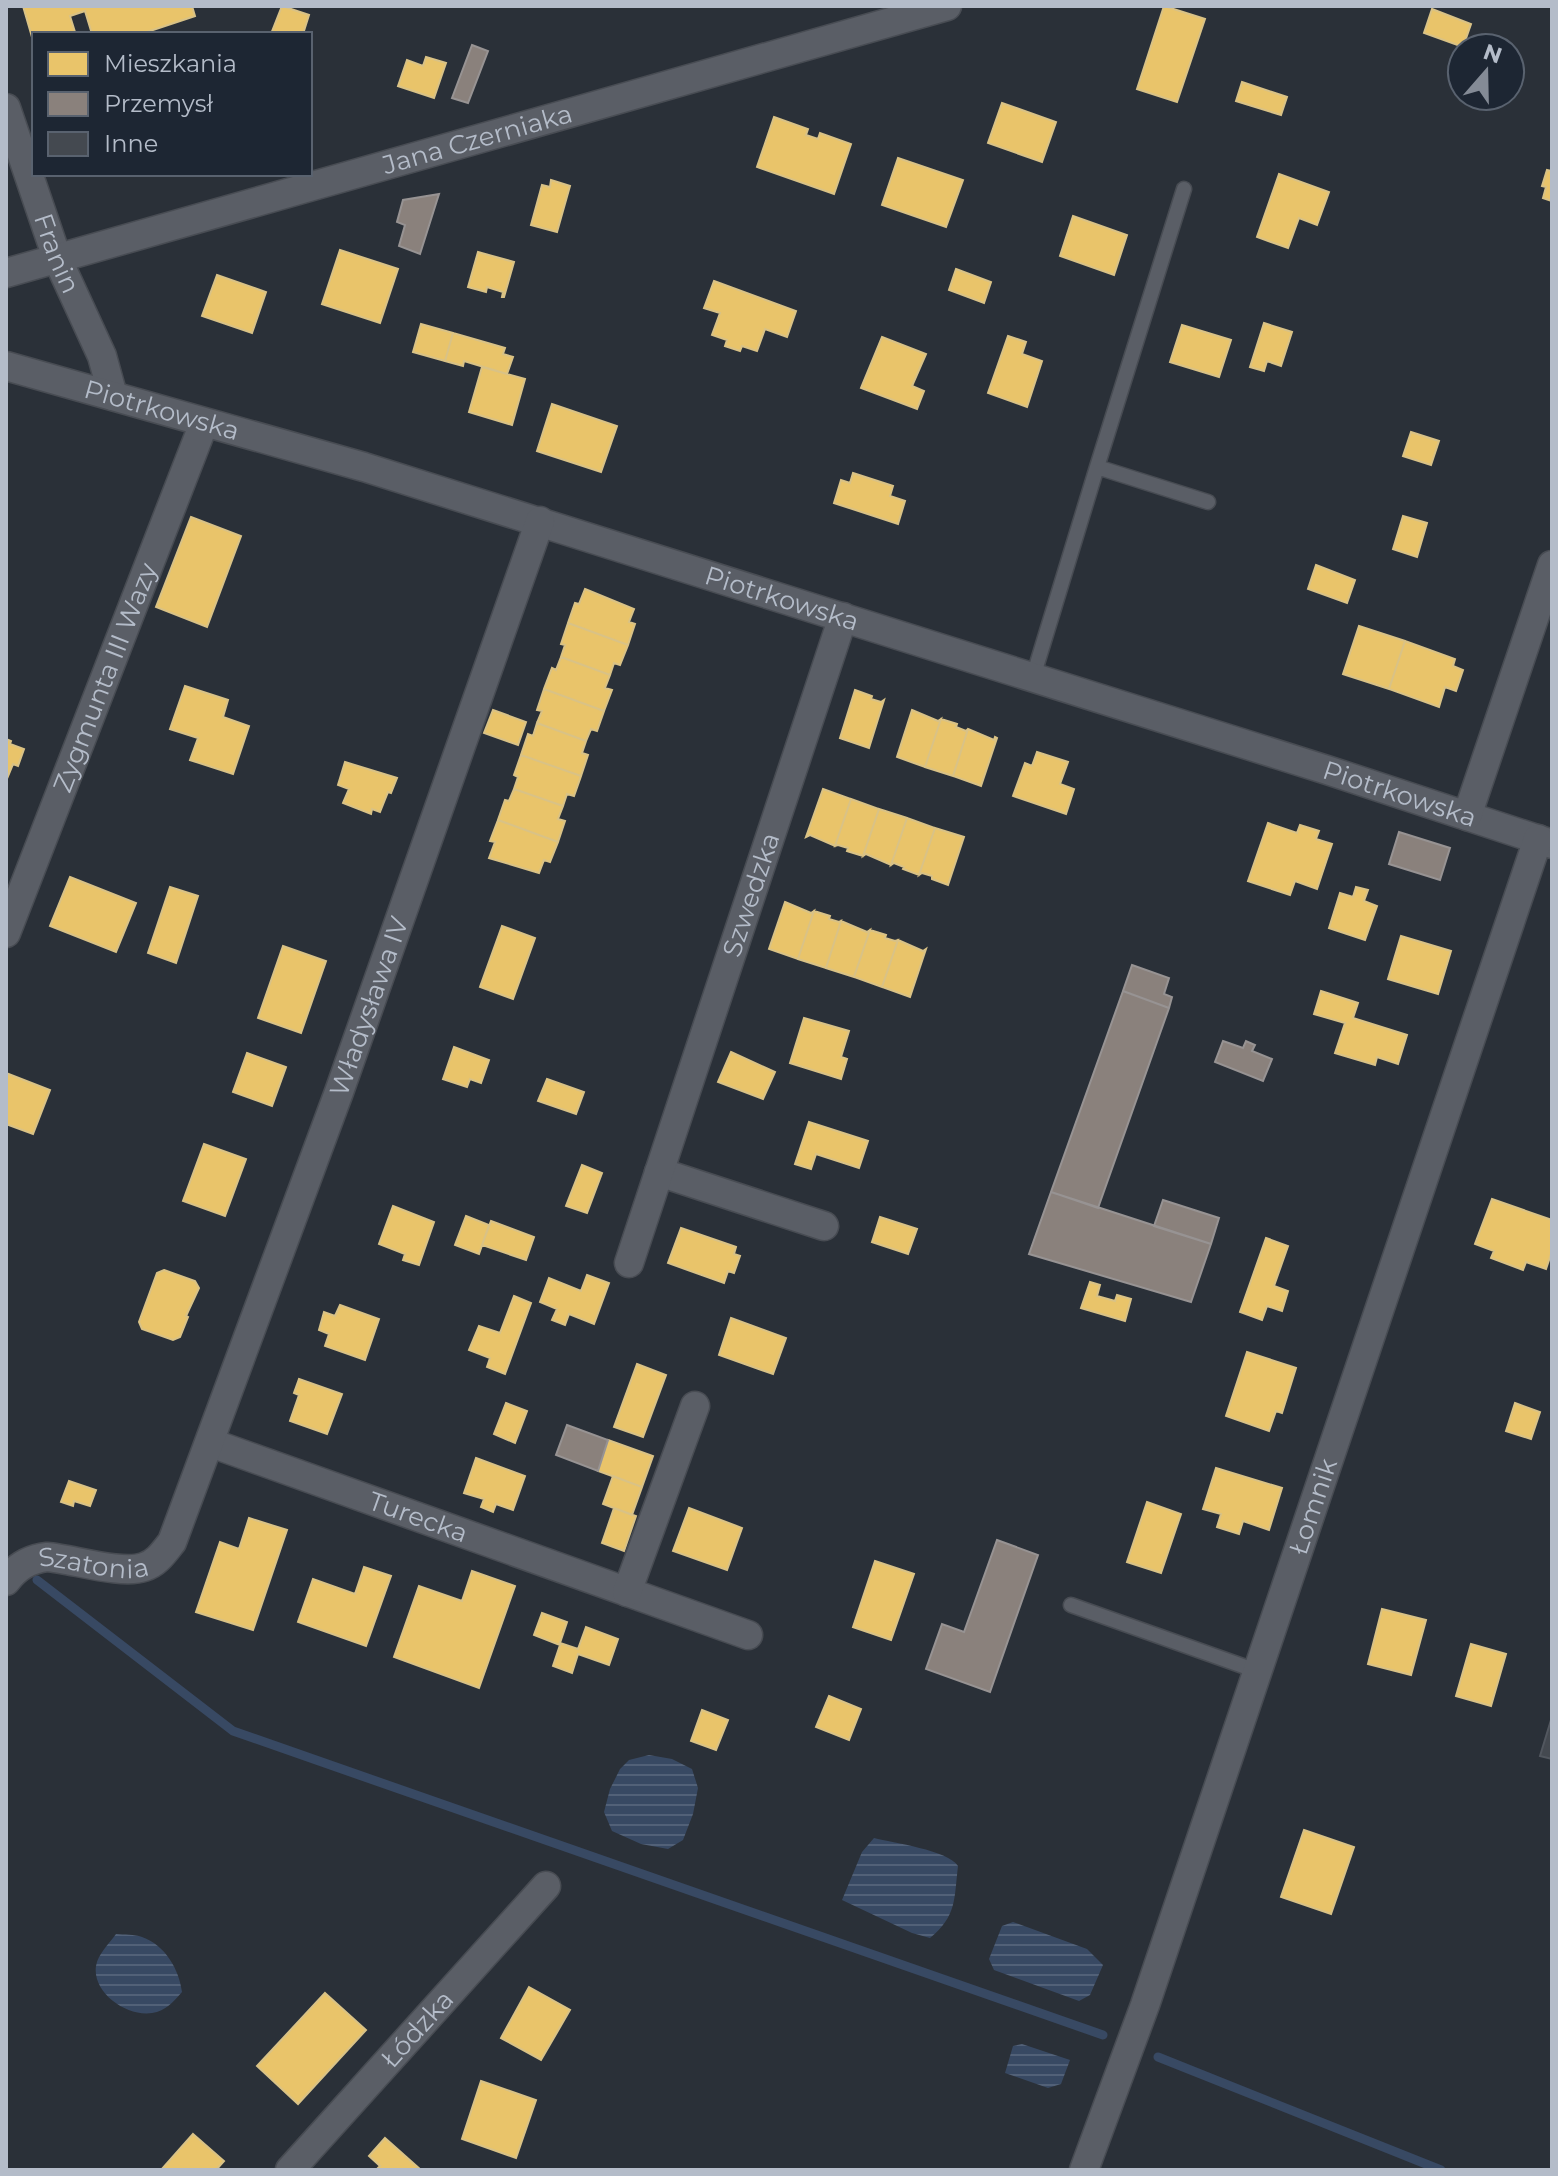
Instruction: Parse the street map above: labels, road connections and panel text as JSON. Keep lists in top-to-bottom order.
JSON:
{
  "streets": {
    "street": [
      "Jana Czerniaka",
      "Franin",
      "Piotrkowska",
      "Zygmunta III Wazy",
      "Szwedzka",
      "Władysława IV",
      "Łomnik",
      "Turecka",
      "Szatonia",
      "Łódzka"
    ]
  },
  "crossings": [
    ["Jana Czerniaka", "Franin"],
    ["Franin", "Piotrkowska"],
    ["Piotrkowska", "Zygmunta III Wazy"],
    ["Piotrkowska", "Szwedzka"],
    ["Piotrkowska", "Władysława IV"],
    ["Piotrkowska", "Łomnik"],
    ["Władysława IV", "Turecka"],
    ["Władysława IV", "Szatonia"]
  ],
  "legend": ["Mieszkania", "Przemysł", "Inne"],
  "north": "top"
}
